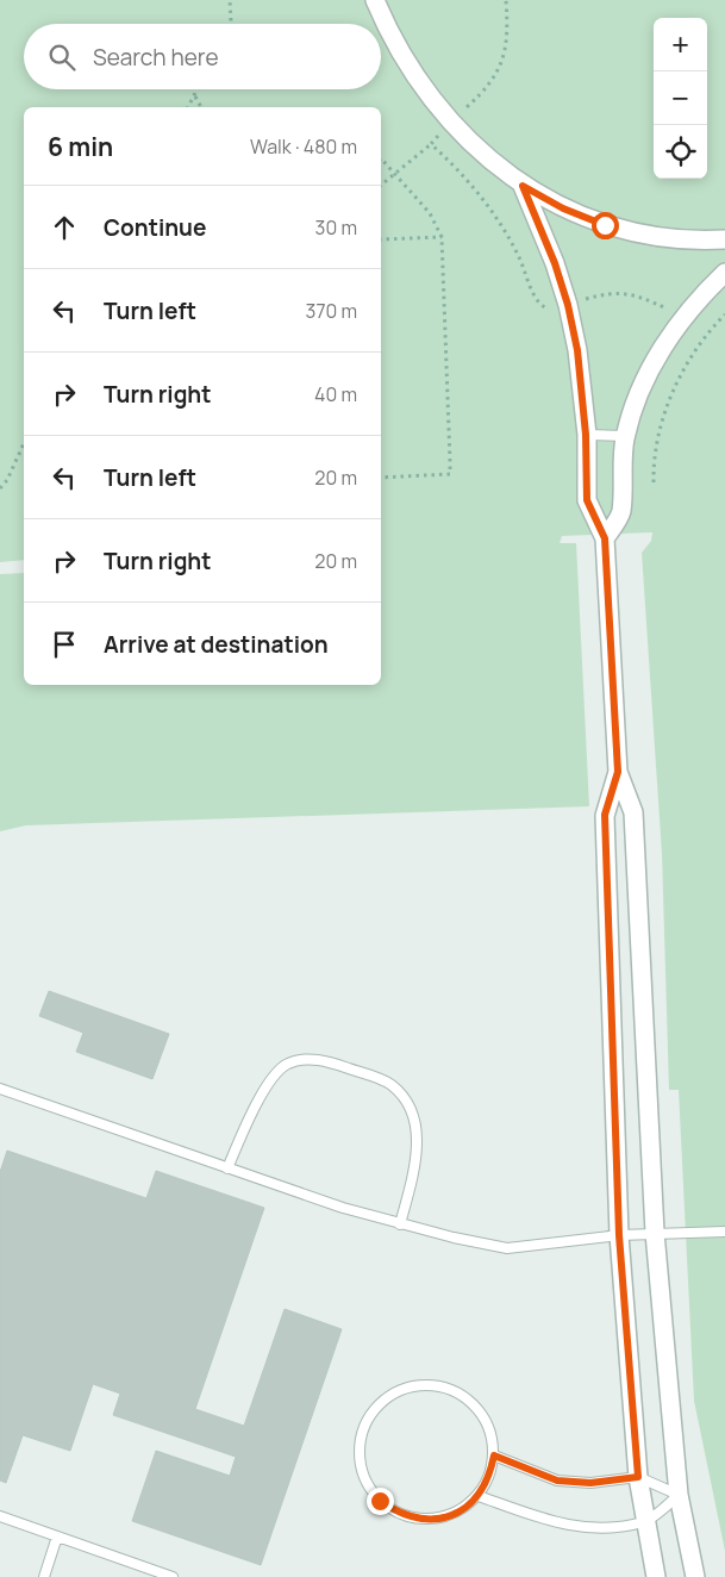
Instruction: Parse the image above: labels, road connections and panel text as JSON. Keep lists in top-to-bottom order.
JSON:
{
  "page": {
    "map_buttons": ["+", "−"],
    "search": "Search here",
    "heading": ["6 min", "Walk · 480 m"],
    "list": [
      ["Continue", "30 m"],
      ["Turn left", "370 m"],
      ["Turn right", "40 m"],
      ["Turn left", "20 m"],
      ["Turn right", "20 m"],
      "Arrive at destination"
    ]
  }
}
